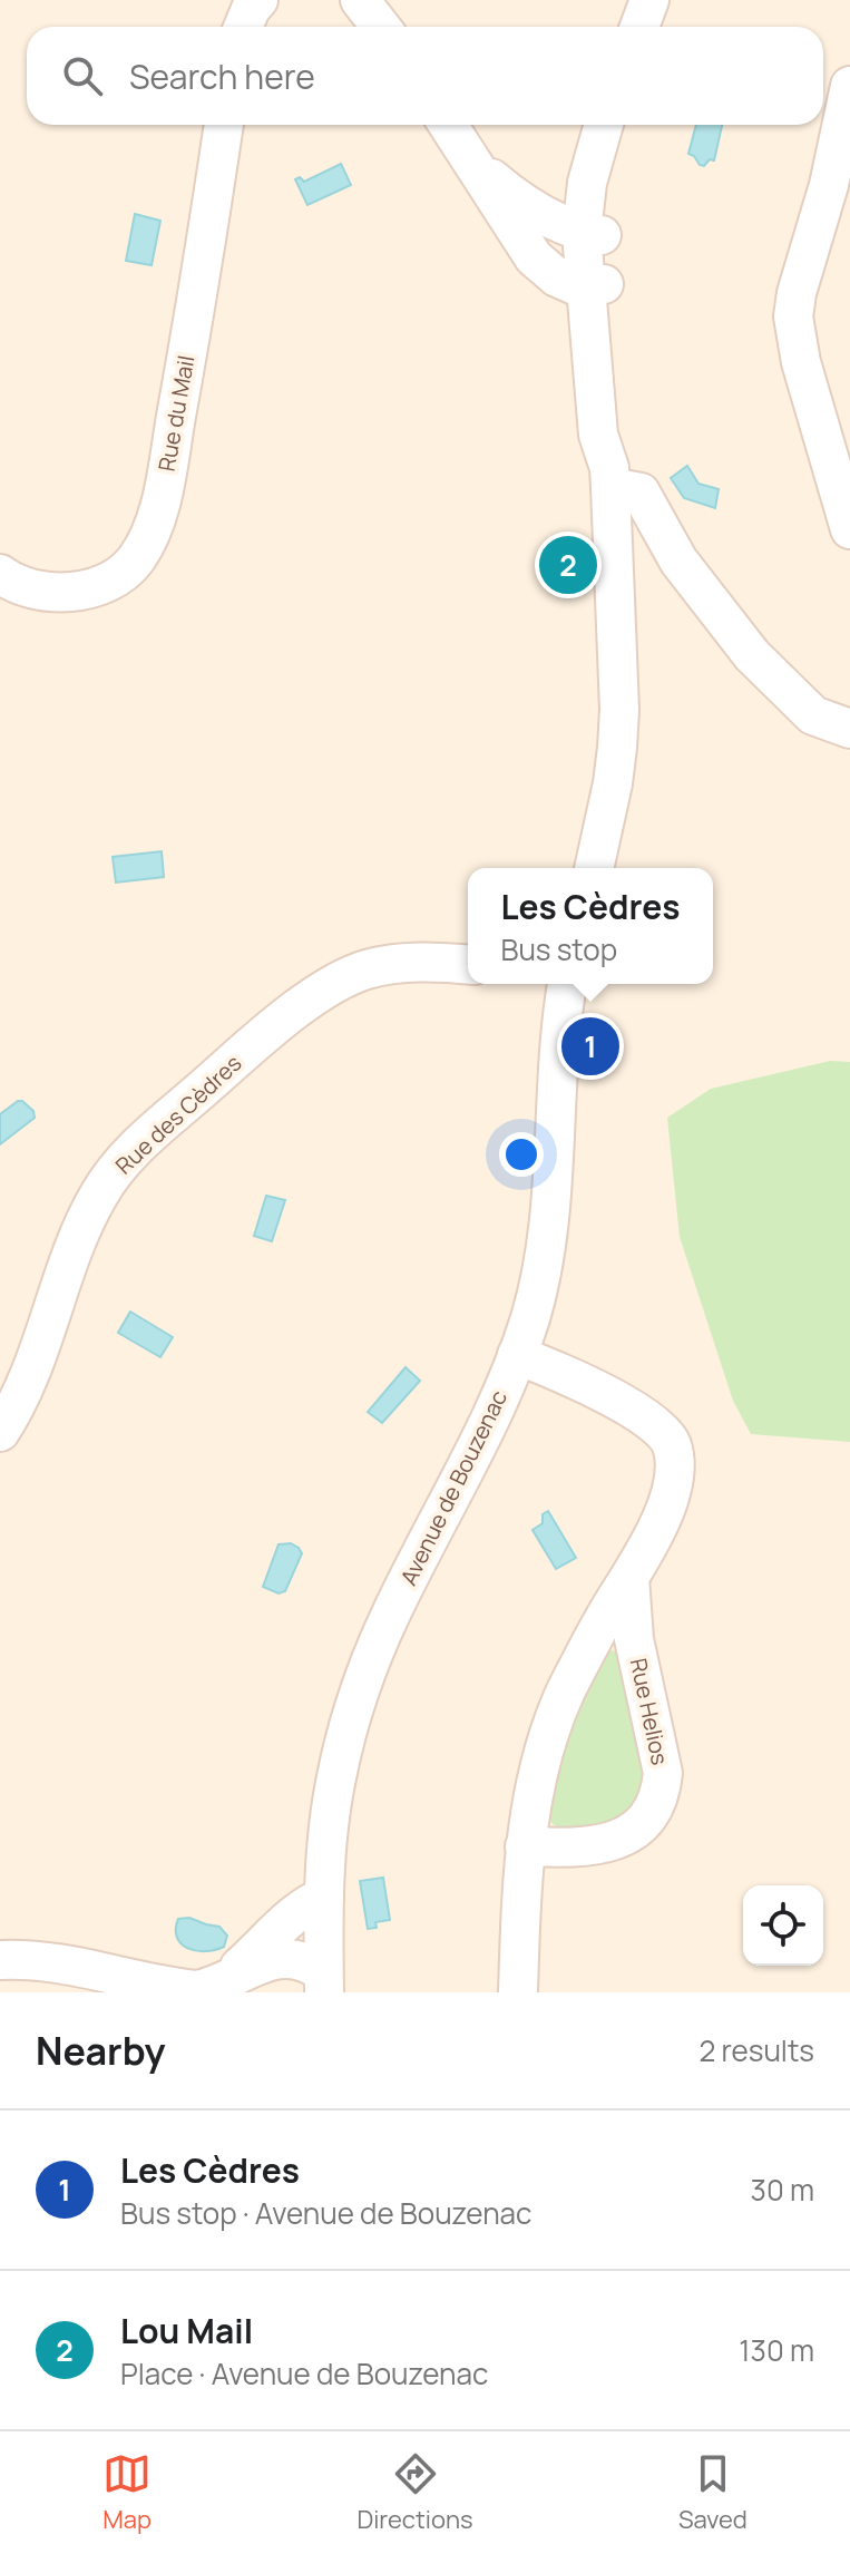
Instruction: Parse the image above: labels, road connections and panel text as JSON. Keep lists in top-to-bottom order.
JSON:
{
  "streets": {
    "street": [
      "Rue du Mail",
      "Rue des Cèdres",
      "Avenue de Bouzenac",
      "Rue Helios"
    ]
  },
  "page": {
    "search": "Search here",
    "pins": ["2", "1"],
    "popup": ["Les Cèdres", "Bus stop"],
    "heading": ["Nearby", "2 results"],
    "list": [
      {
        "mark": "1",
        "name": "Les Cèdres",
        "note": "Bus stop · Avenue de Bouzenac",
        "value": "30 m"
      },
      {
        "mark": "2",
        "name": "Lou Mail",
        "note": "Place · Avenue de Bouzenac",
        "value": "130 m"
      }
    ],
    "nav": ["Map", "Directions", "Saved"]
  }
}
